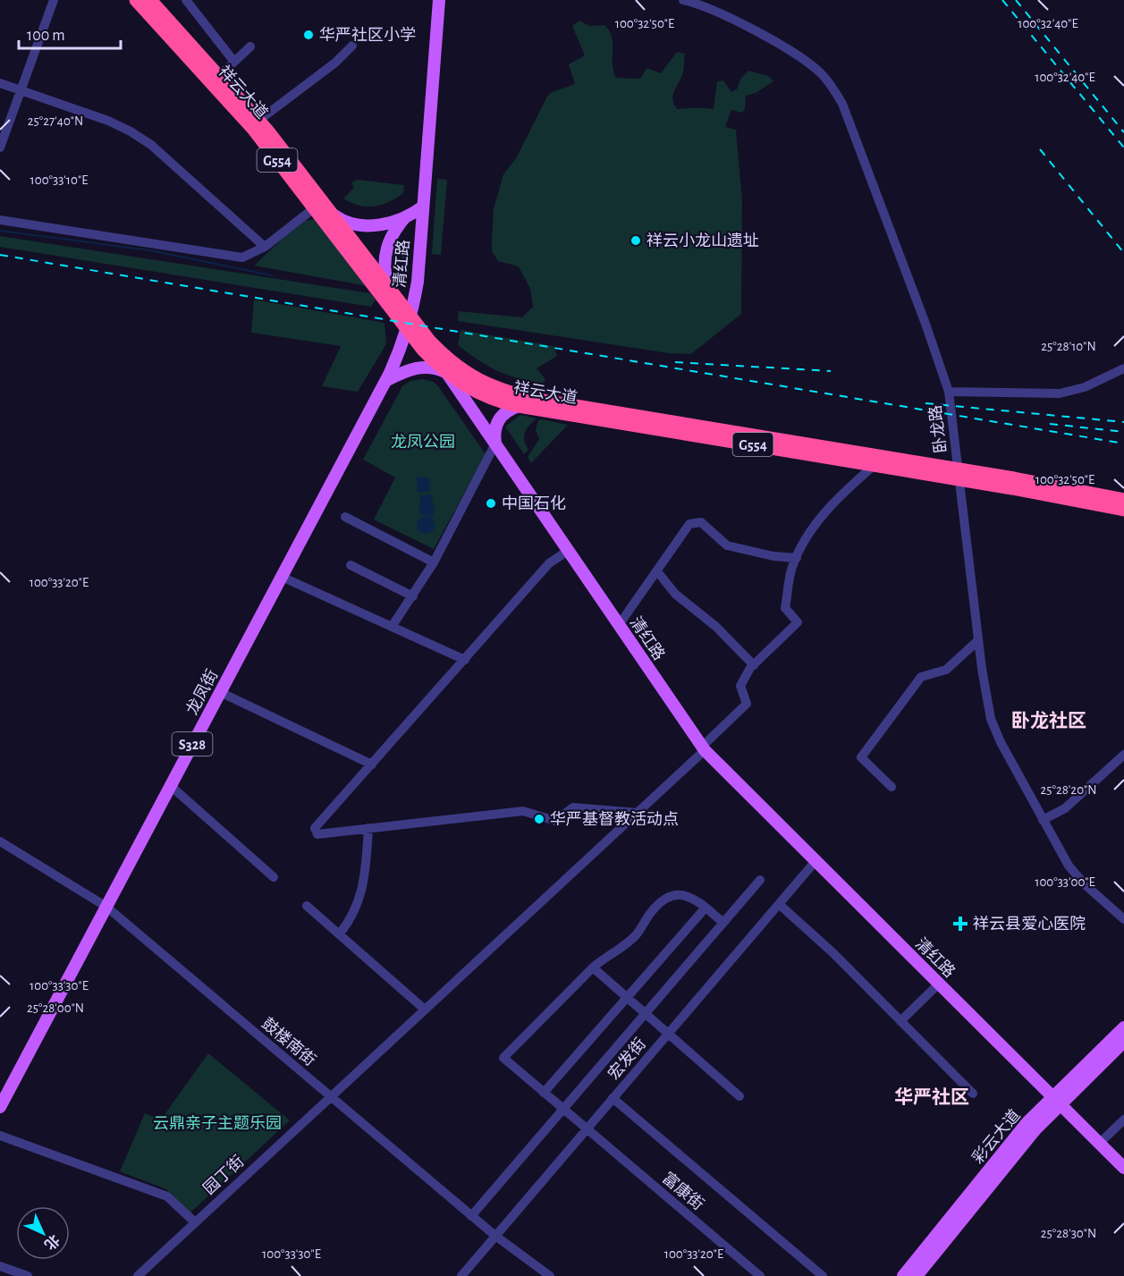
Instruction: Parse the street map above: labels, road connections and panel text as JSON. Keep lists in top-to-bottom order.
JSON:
{
  "streets": {
    "highway": ["祥云大道", "G554"],
    "main road": [
      "清红路",
      "龙凤街",
      "S328",
      "彩云大道"
    ],
    "street": [
      "卧龙路",
      "鼓楼南街",
      "宏发街",
      "园丁街",
      "富康街"
    ]
  },
  "crossings": [
    ["祥云大道", "清红路"],
    ["祥云大道", "卧龙路"],
    ["祥云大道", "龙凤街"],
    ["清红路", "龙凤街"],
    ["清红路", "宏发街"],
    ["清红路", "彩云大道"],
    ["清红路", "园丁街"],
    ["龙凤街", "鼓楼南街"],
    ["鼓楼南街", "宏发街"],
    ["鼓楼南街", "园丁街"],
    ["宏发街", "富康街"]
  ],
  "districts": ["卧龙社区", "华严社区"],
  "parks": ["龙凤公园", "云鼎亲子主题乐园"],
  "places": {
    "other": [
      "华严社区小学",
      "祥云小龙山遗址",
      "中国石化",
      "华严基督教活动点"
    ],
    "health": ["祥云县爱心医院"]
  },
  "scale_bar": "100 m",
  "north": "bottom right",
  "coordinates": [
    "100°32'50\"E",
    "100°32'40\"E",
    "25°27'40\"N",
    "100°33'10\"E",
    "25°28'10\"N",
    "100°33'20\"E",
    "25°28'20\"N",
    "100°33'00\"E",
    "100°33'30\"E",
    "25°28'00\"N",
    "25°28'30\"N"
  ]
}
